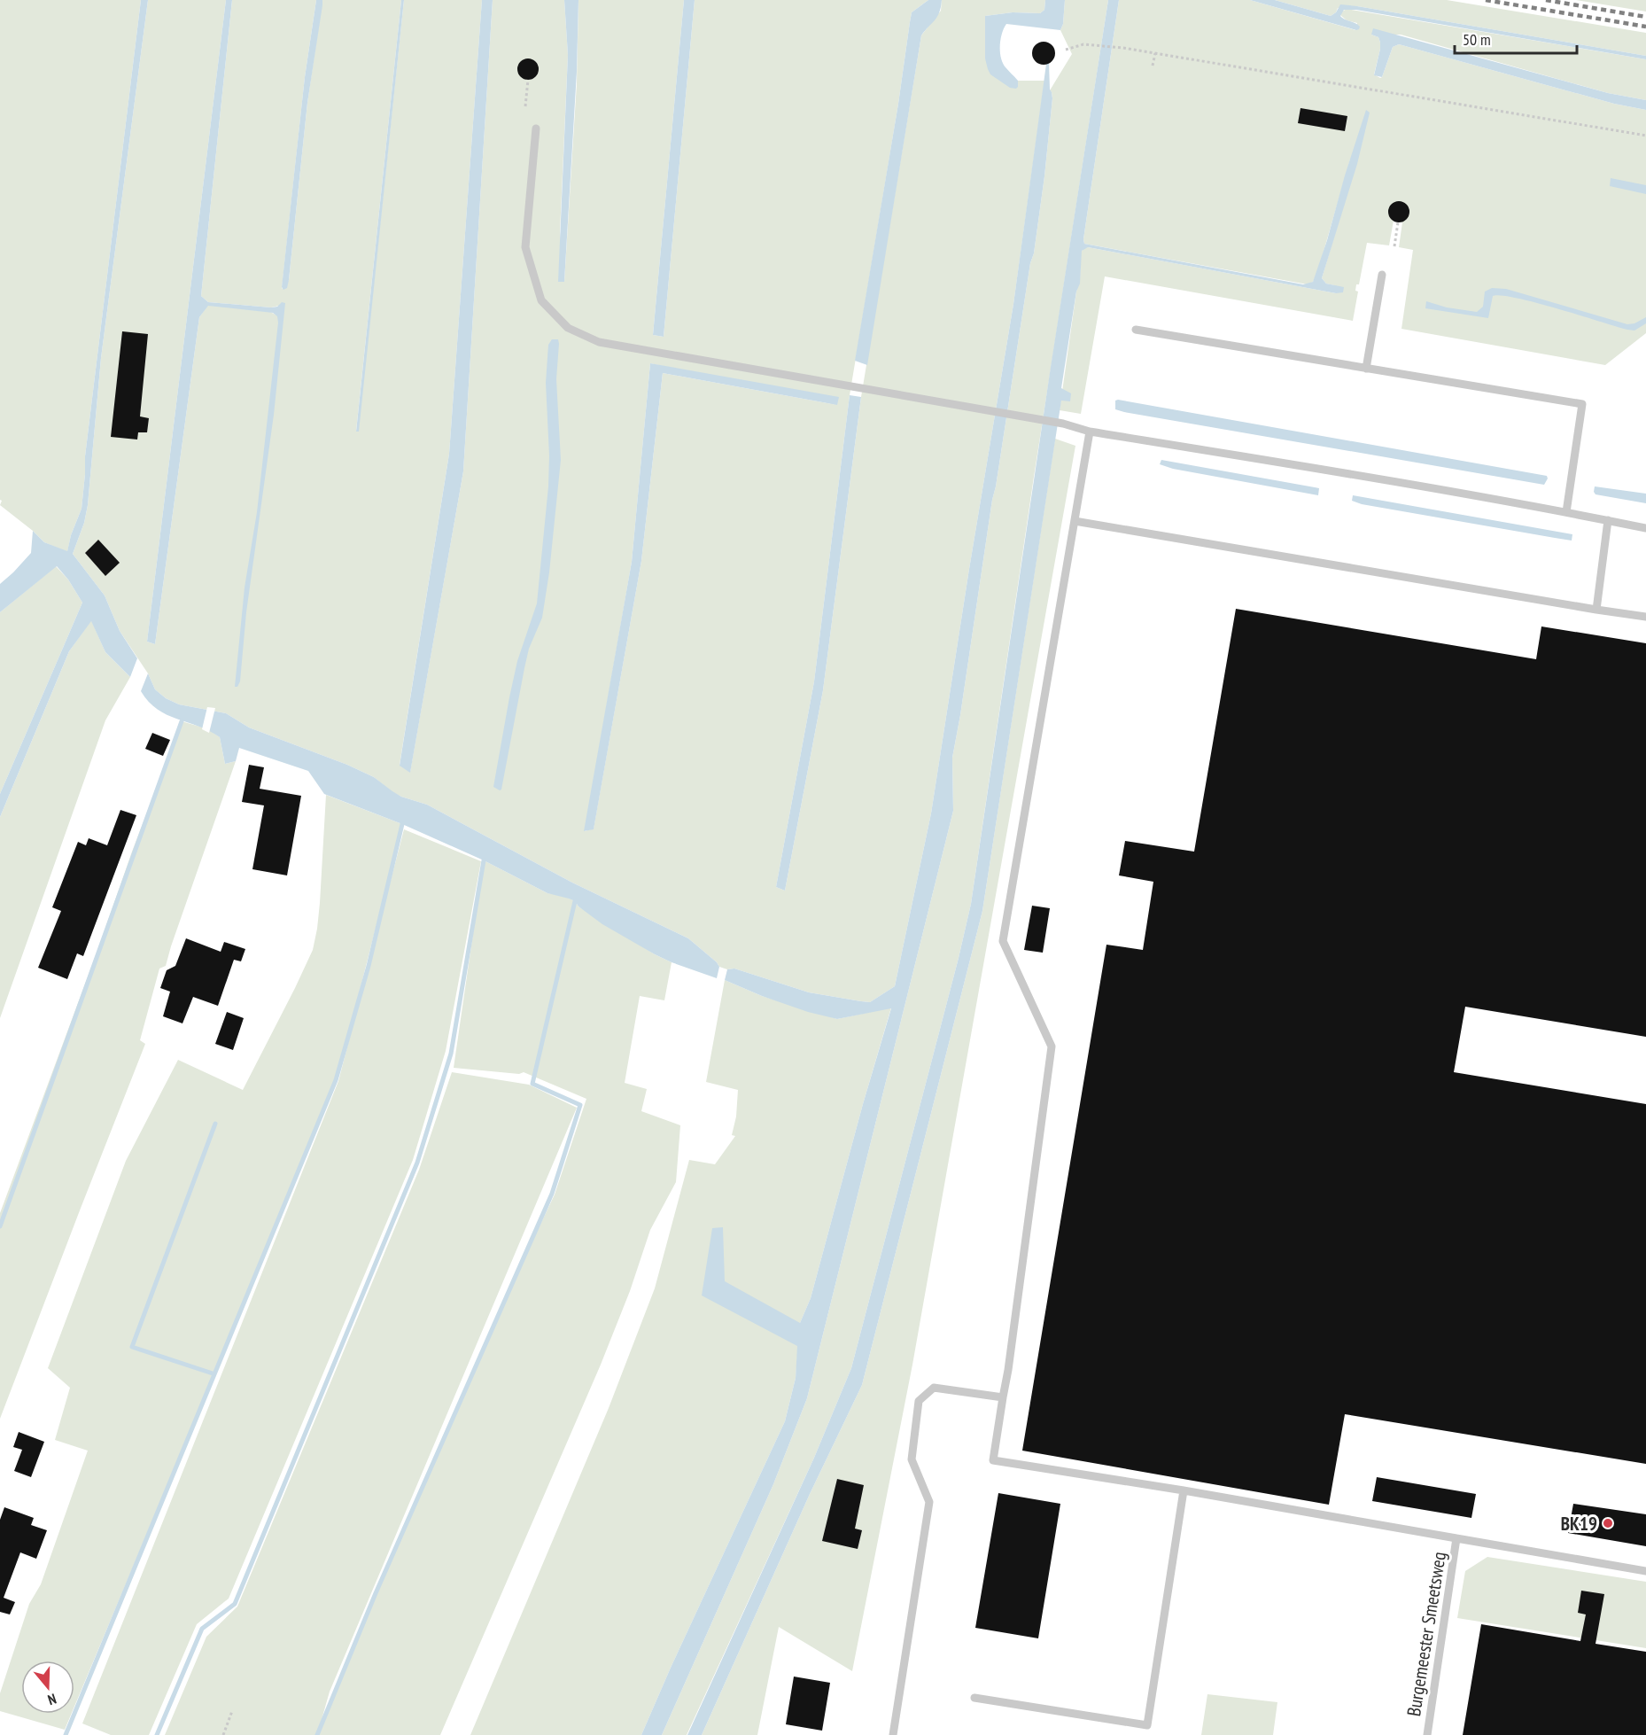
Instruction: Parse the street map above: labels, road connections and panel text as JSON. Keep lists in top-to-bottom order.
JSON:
{
  "streets": {
    "lane": ["Burgemeester Smeetsweg"]
  },
  "places": ["BK19"],
  "scale_bar": "50 m",
  "north": "bottom"
}
